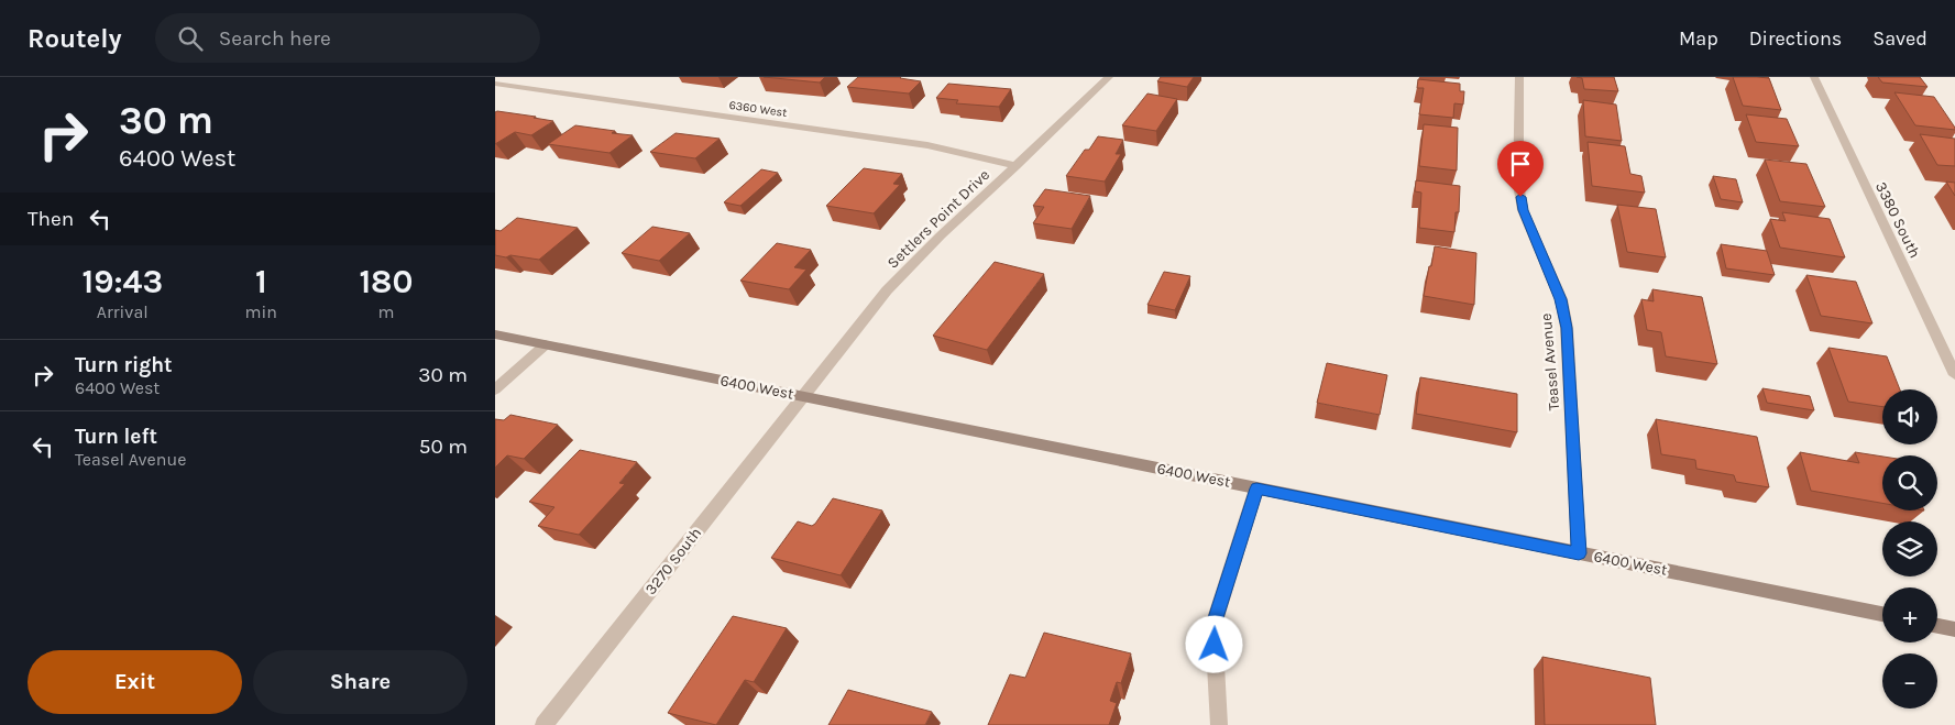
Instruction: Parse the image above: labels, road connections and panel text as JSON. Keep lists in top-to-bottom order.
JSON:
{
  "streets": {
    "street": [
      "6360 West",
      "Settlers Point Drive",
      "3380 South",
      "Teasel Avenue",
      "6400 West",
      "3270 South"
    ]
  },
  "crossings": [
    ["6360 West", "Settlers Point Drive"],
    ["Settlers Point Drive", "6400 West"],
    ["Settlers Point Drive", "3270 South"],
    ["Teasel Avenue", "6400 West"],
    ["6400 West", "3270 South"]
  ],
  "page": {
    "header": "Routely",
    "search": "Search here",
    "nav": ["Map", "Directions", "Saved"],
    "turn": ["30 m", "6400 West"],
    "then": "Then",
    "eta": [
      "19:43",
      "Arrival",
      "1",
      "min",
      "180",
      "m"
    ],
    "list": [
      {
        "name": "Turn right",
        "note": "6400 West",
        "value": "30 m"
      },
      {
        "name": "Turn left",
        "note": "Teasel Avenue",
        "value": "50 m"
      }
    ],
    "map_buttons": ["+", "−"],
    "buttons": ["Exit", "Share"]
  }
}
